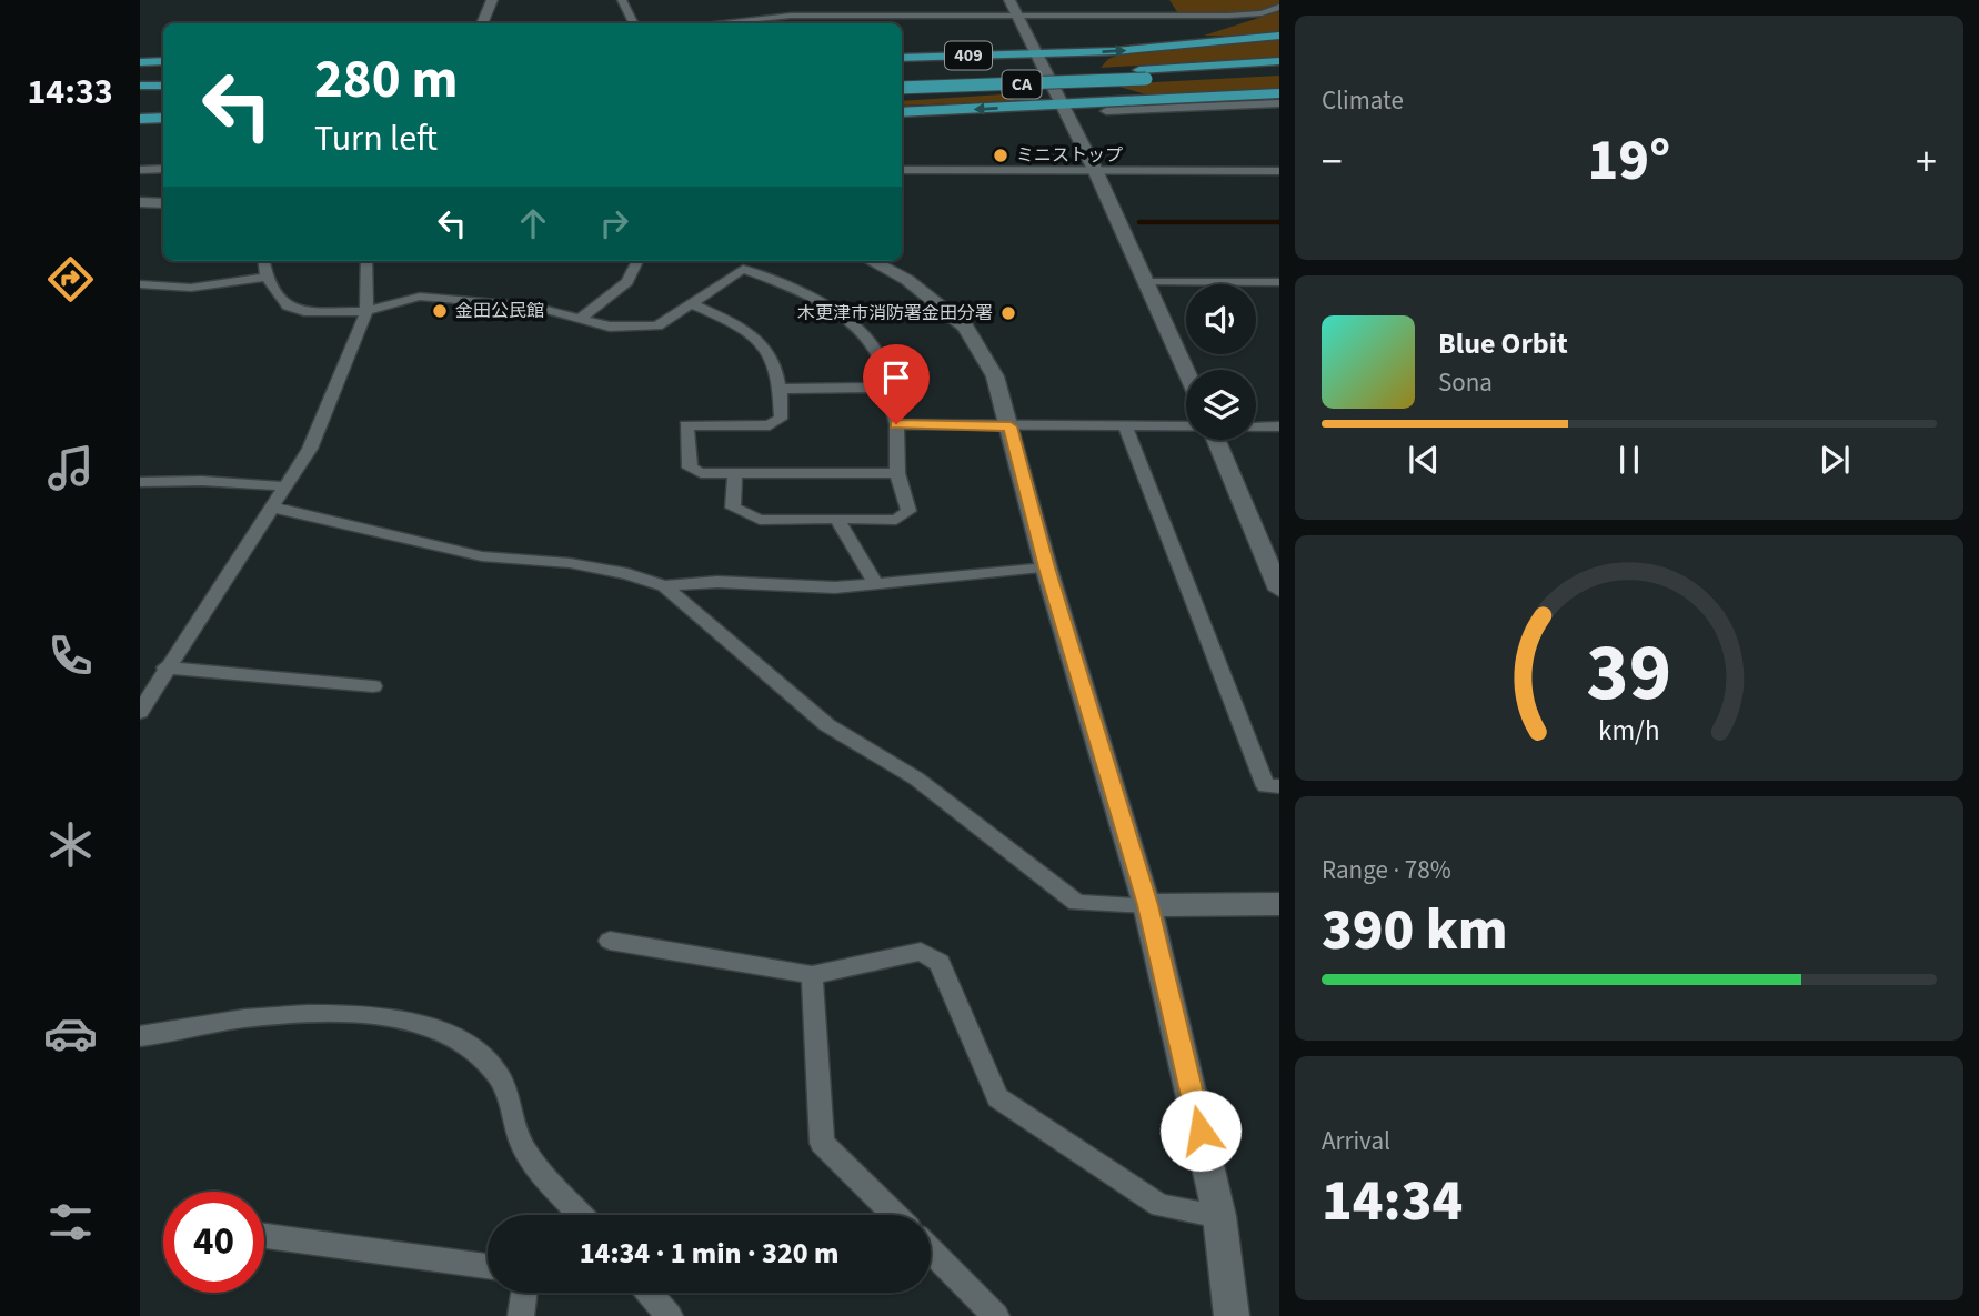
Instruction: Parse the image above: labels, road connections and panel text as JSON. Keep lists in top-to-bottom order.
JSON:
{
  "streets": {
    "highway": ["409", "CA"]
  },
  "crossings": [
    ["409", "CA"]
  ],
  "places": ["ミニストップ", "金田公民館", "木更津市消防署金田分署"],
  "page": {
    "tabs": "14:33",
    "tile": [
      "Climate",
      ["Range · 78%", "390 km"],
      ["Arrival", "14:34"]
    ],
    "turn": ["280 m", "Turn left"],
    "heat": ["−", "19°", "+"],
    "song": ["Blue Orbit", "Sona"],
    "limit": "40",
    "trip": "14:34 · 1 min · 320 m",
    "gauge": ["39", "km/h"]
  }
}
